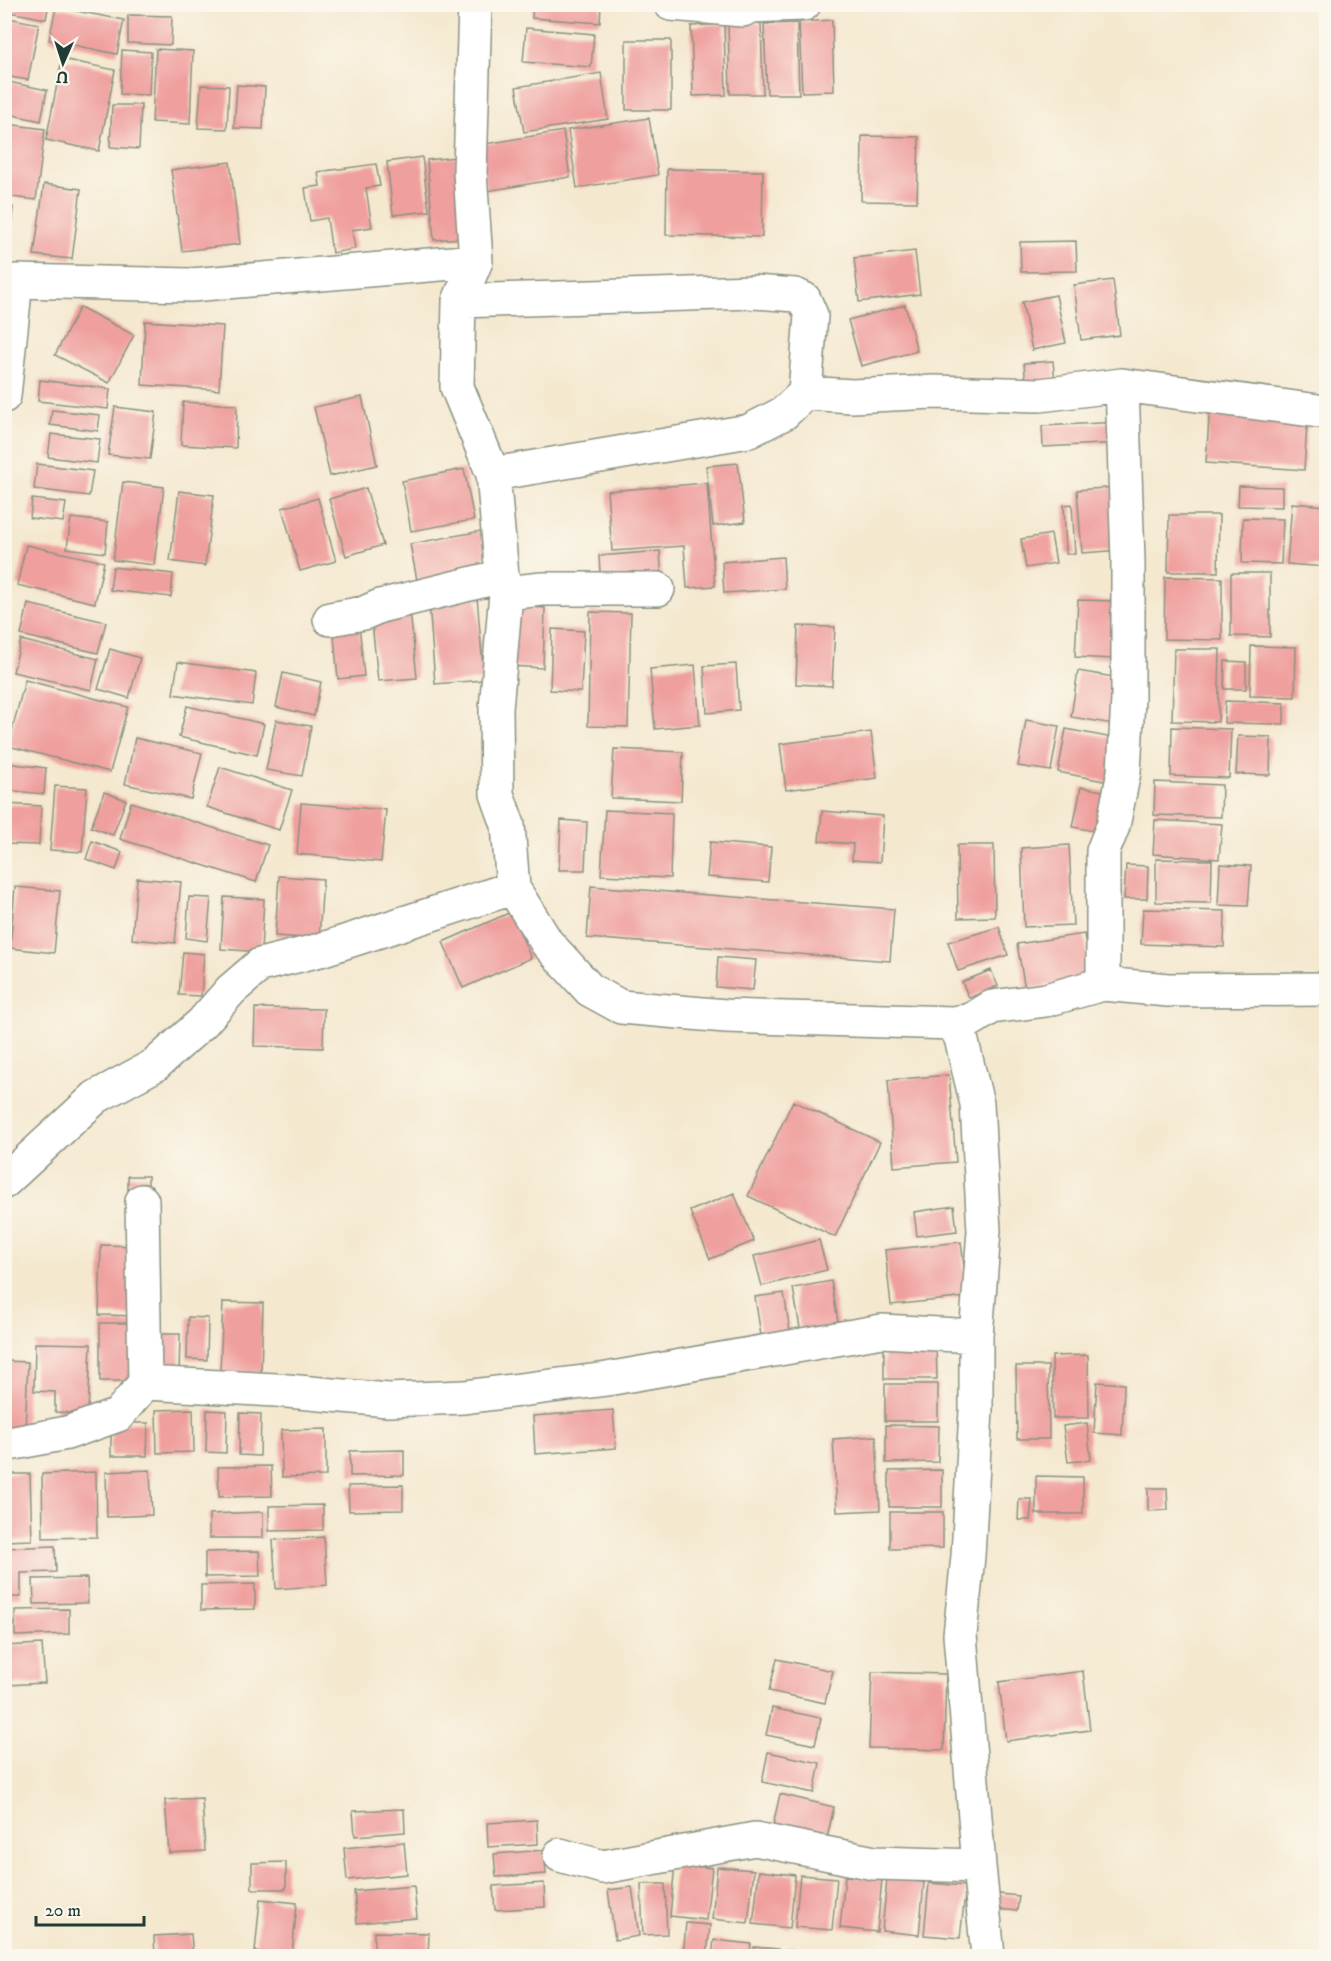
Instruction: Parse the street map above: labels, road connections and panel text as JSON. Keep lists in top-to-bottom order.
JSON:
{
  "scale_bar": "20 m",
  "north": "bottom"
}
